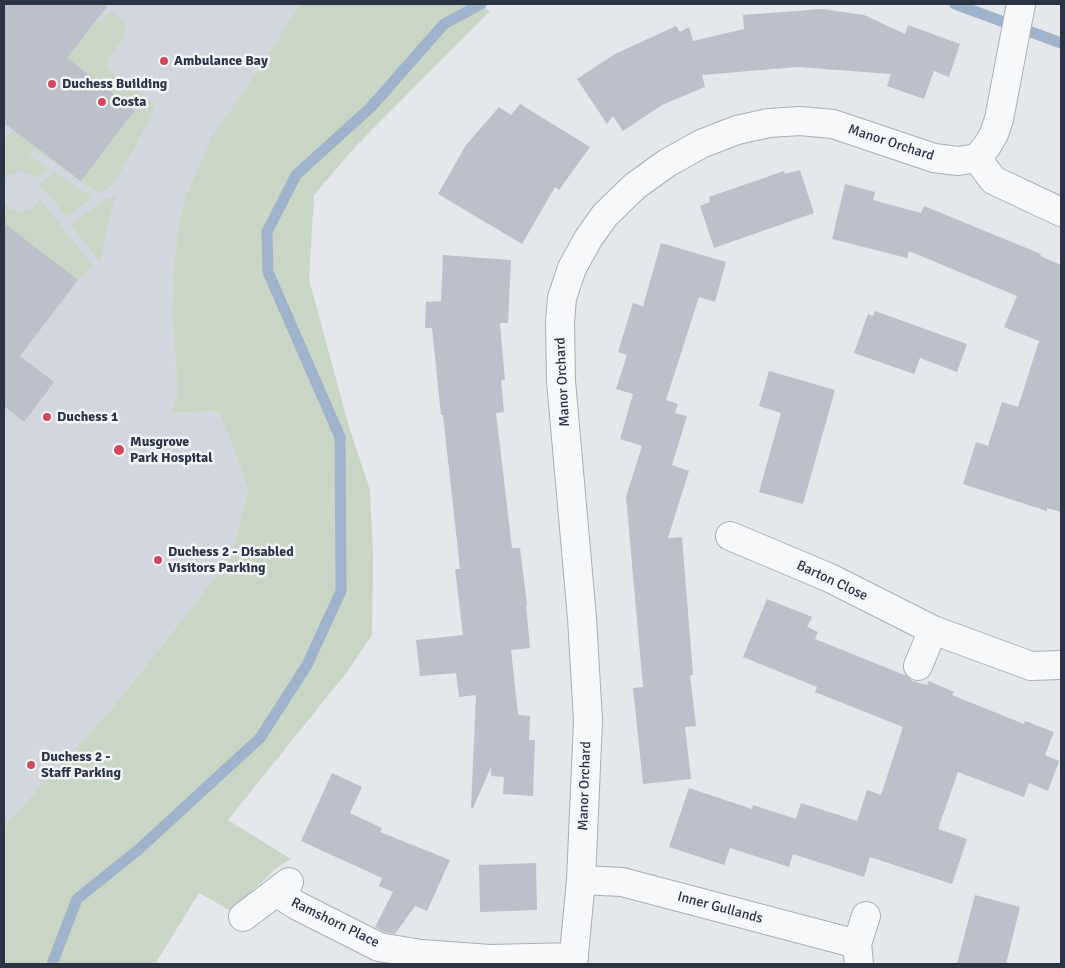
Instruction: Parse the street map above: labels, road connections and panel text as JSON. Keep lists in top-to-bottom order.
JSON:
{
  "streets": {
    "street": [
      "Manor Orchard",
      "Barton Close",
      "Inner Gullands",
      "Ramshorn Place"
    ]
  },
  "crossings": [
    ["Manor Orchard", "Inner Gullands"],
    ["Manor Orchard", "Ramshorn Place"]
  ],
  "places": [
    "Ambulance Bay",
    "Duchess Building",
    "Costa",
    "Duchess 1",
    "Musgrove Park Hospital",
    "Duchess 2 - Disabled Visitors Parking",
    "Duchess 2 - Staff Parking"
  ]
}
